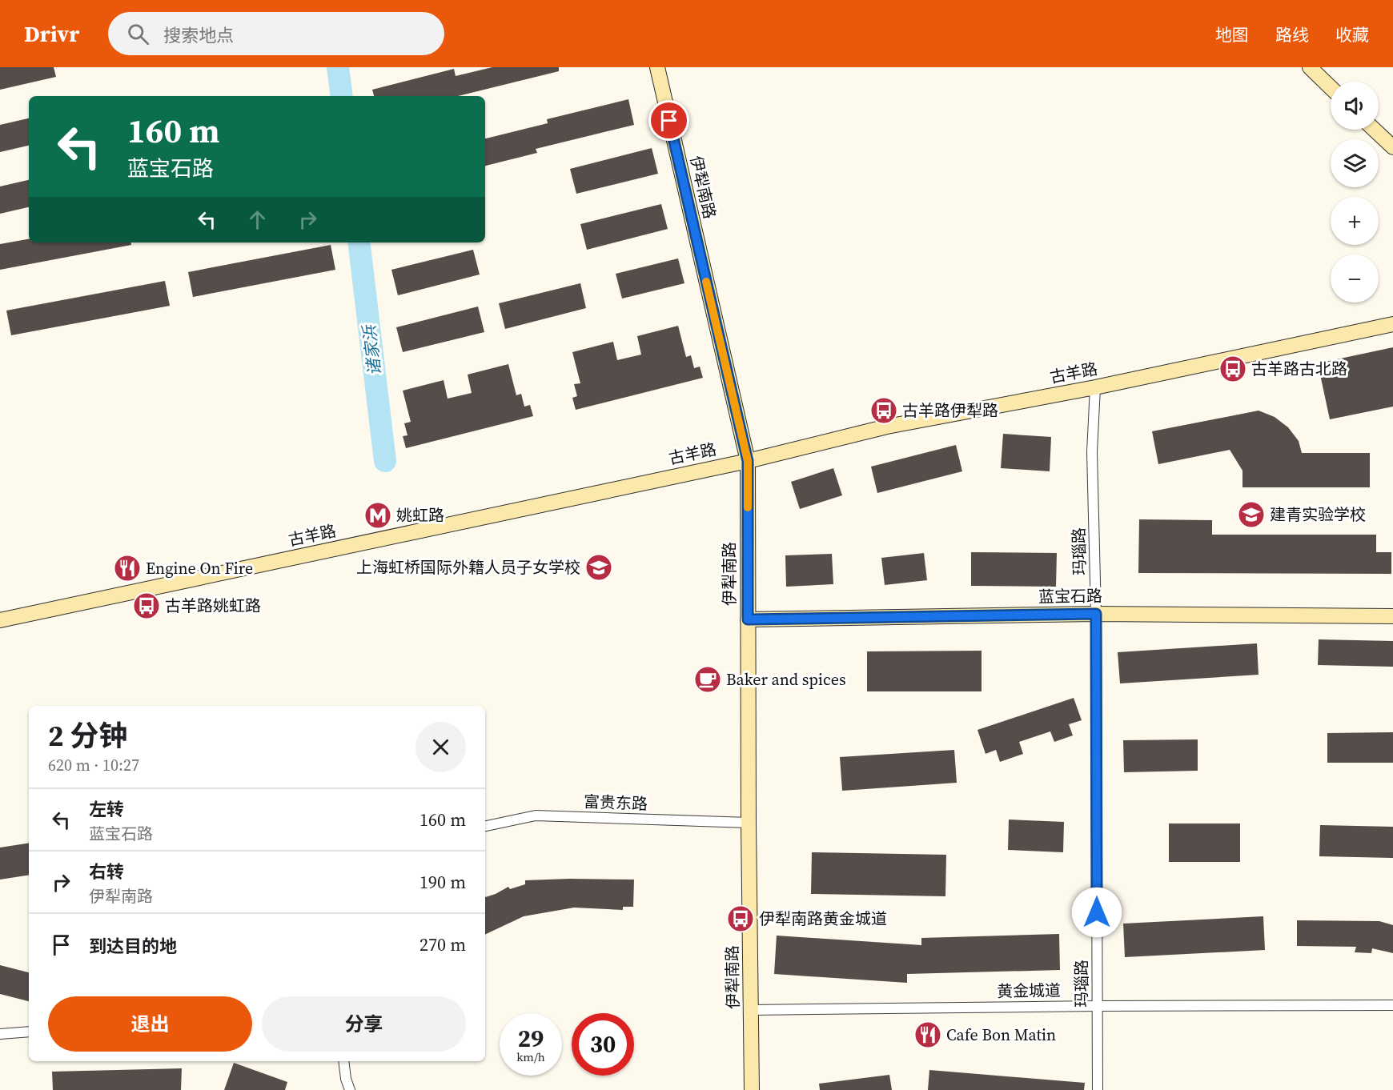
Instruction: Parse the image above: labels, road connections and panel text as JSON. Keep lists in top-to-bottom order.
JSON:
{
  "streets": {
    "street": [
      "伊犁南路",
      "古羊路",
      "玛瑙路",
      "蓝宝石路",
      "富贵东路",
      "黄金城道"
    ]
  },
  "crossings": [
    ["伊犁南路", "古羊路"],
    ["伊犁南路", "蓝宝石路"],
    ["伊犁南路", "富贵东路"],
    ["伊犁南路", "黄金城道"],
    ["古羊路", "玛瑙路"],
    ["玛瑙路", "蓝宝石路"],
    ["玛瑙路", "黄金城道"]
  ],
  "water": ["诸家浜"],
  "places": {
    "bus stop": [
      "古羊路古北路",
      "古羊路伊犁路",
      "古羊路姚虹路",
      "伊犁南路黄金城道"
    ],
    "school or university": ["建青实验学校", "上海虹桥国际外籍人员子女学校"],
    "metro station": ["姚虹路"],
    "restaurant": ["Engine On Fire", "Cafe Bon Matin"],
    "cafe": ["Baker and spices"]
  },
  "page": {
    "header": "Drivr",
    "search": "搜索地点",
    "nav": ["地图", "路线", "收藏"],
    "map_buttons": ["+", "−"],
    "turn": ["160 m", "蓝宝石路"],
    "heading": ["2 分钟", "620 m · 10:27"],
    "list": [
      {
        "name": "左转",
        "note": "蓝宝石路",
        "value": "160 m"
      },
      {
        "name": "右转",
        "note": "伊犁南路",
        "value": "190 m"
      },
      {
        "name": "到达目的地",
        "value": "270 m"
      }
    ],
    "buttons": ["退出", "分享"],
    "speed": "29 km/h",
    "limit": "30"
  }
}
